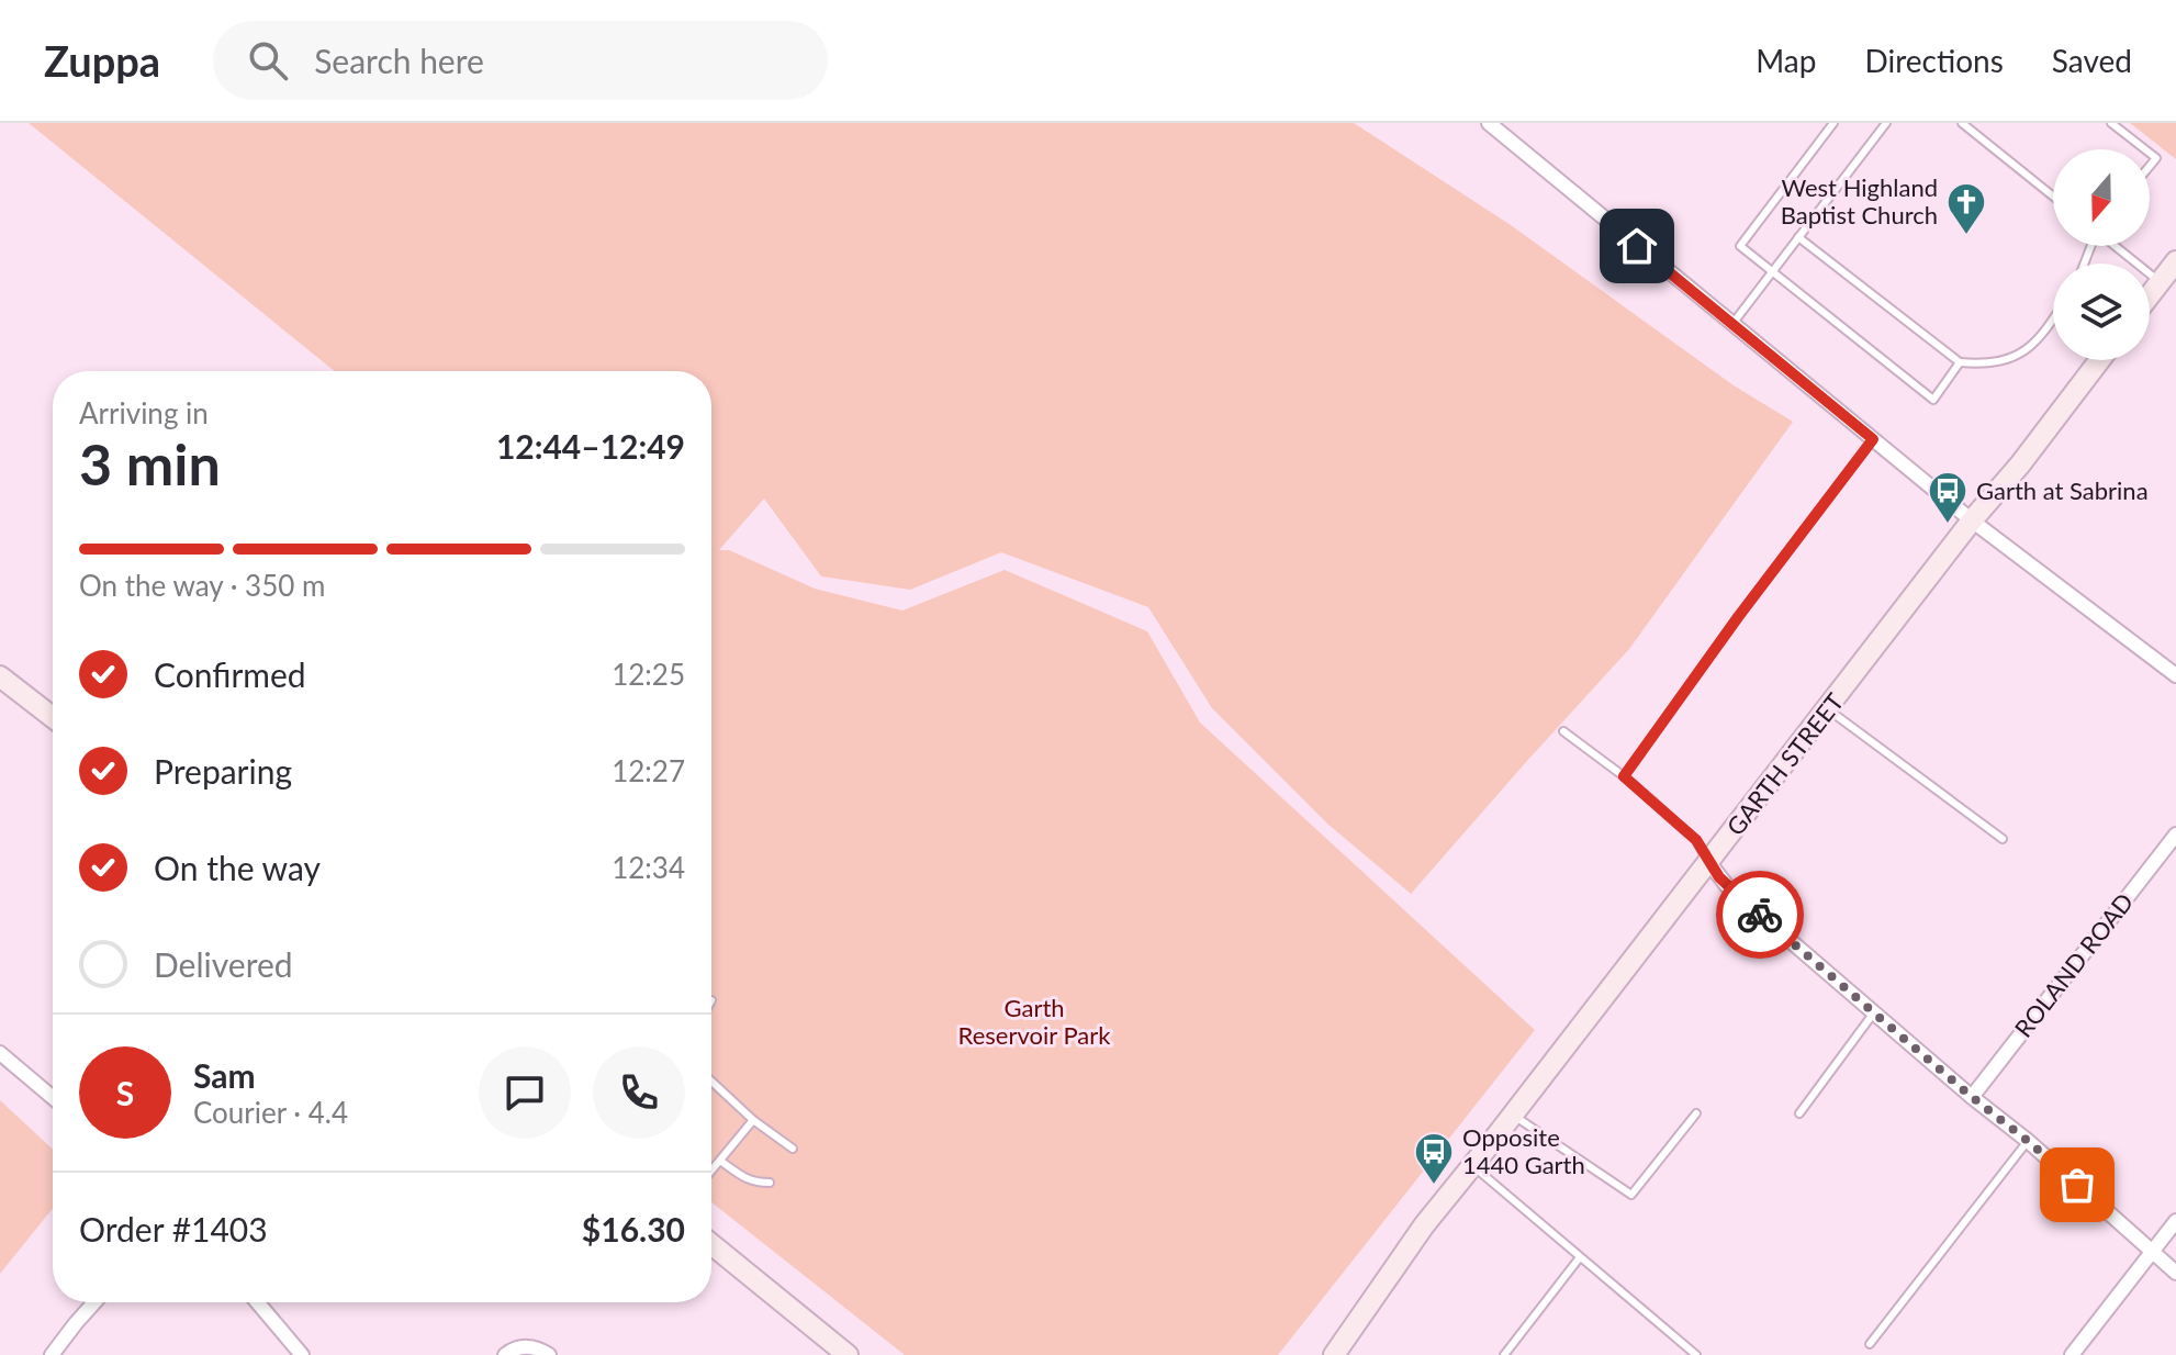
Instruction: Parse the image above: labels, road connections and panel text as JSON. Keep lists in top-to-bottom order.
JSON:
{
  "streets": {
    "main road": ["GARTH STREET"],
    "street": ["ROLAND ROAD"]
  },
  "parks": ["Garth Reservoir Park"],
  "places": {
    "church": ["West Highland Baptist Church"],
    "bus stop": ["Garth at Sabrina", "Opposite 1440 Garth"]
  },
  "north": "bottom",
  "page": {
    "header": "Zuppa",
    "search": "Search here",
    "nav": ["Map", "Directions", "Saved"],
    "heading": ["3 min", "Arriving in", "12:44–12:49"],
    "panel": [
      "Sam",
      "Courier · 4.4",
      "Order #1403",
      "$16.30"
    ],
    "bar": "On the way · 350 m",
    "list": [
      ["Confirmed", "12:25"],
      ["Preparing", "12:27"],
      ["On the way", "12:34"],
      "Delivered"
    ],
    "round": "S"
  }
}
